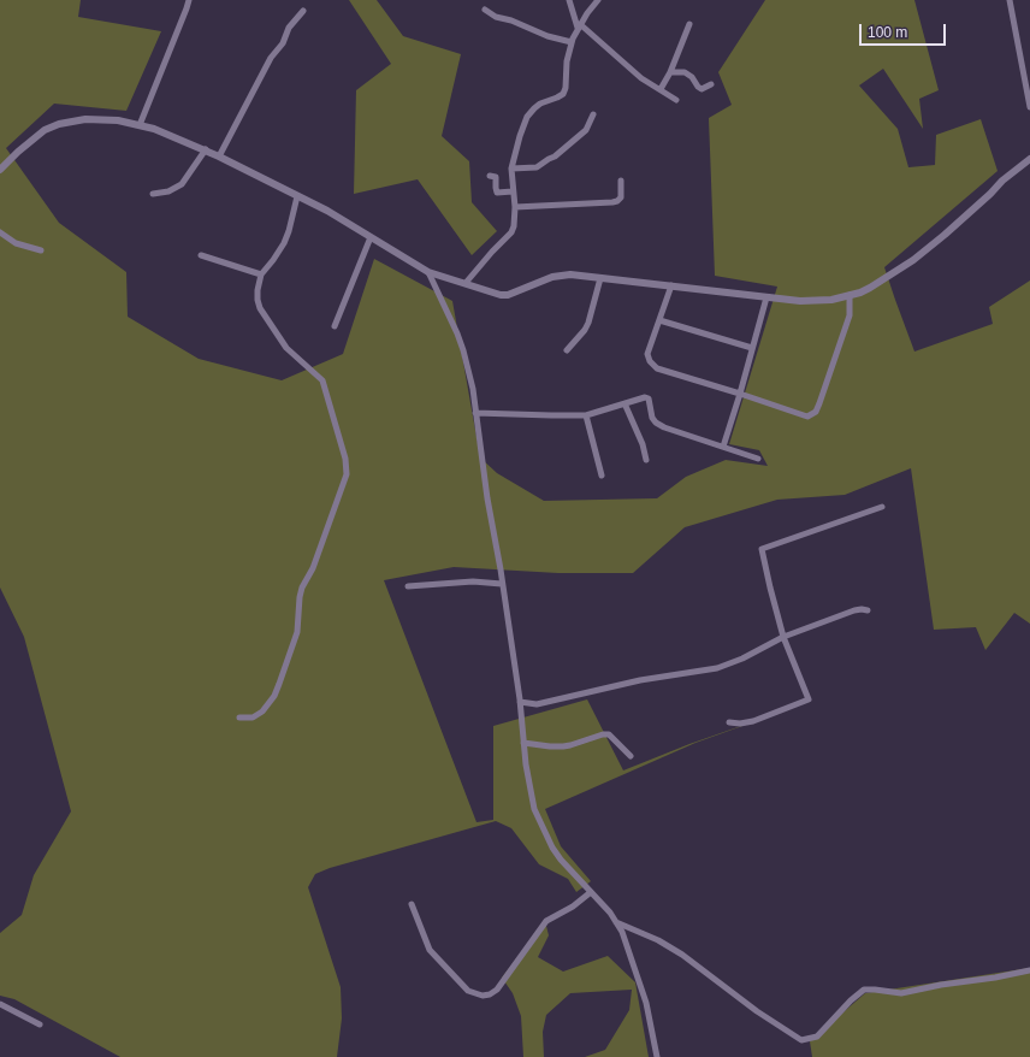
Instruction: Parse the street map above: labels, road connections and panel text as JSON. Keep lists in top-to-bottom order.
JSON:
{
  "scale_bar": "100 m"
}
